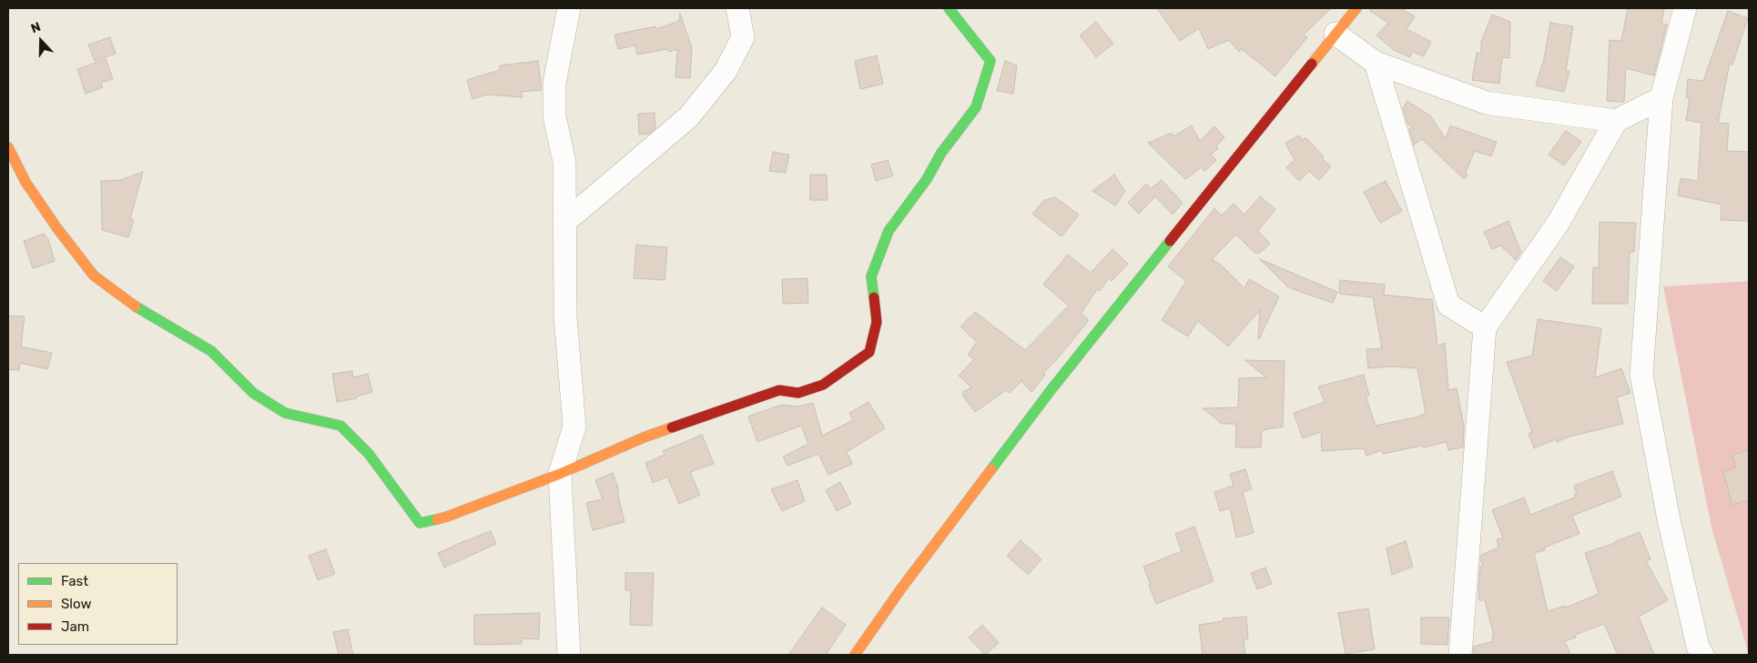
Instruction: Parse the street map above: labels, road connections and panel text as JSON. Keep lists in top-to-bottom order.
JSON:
{
  "legend": ["Fast", "Slow", "Jam"],
  "north": "top"
}
